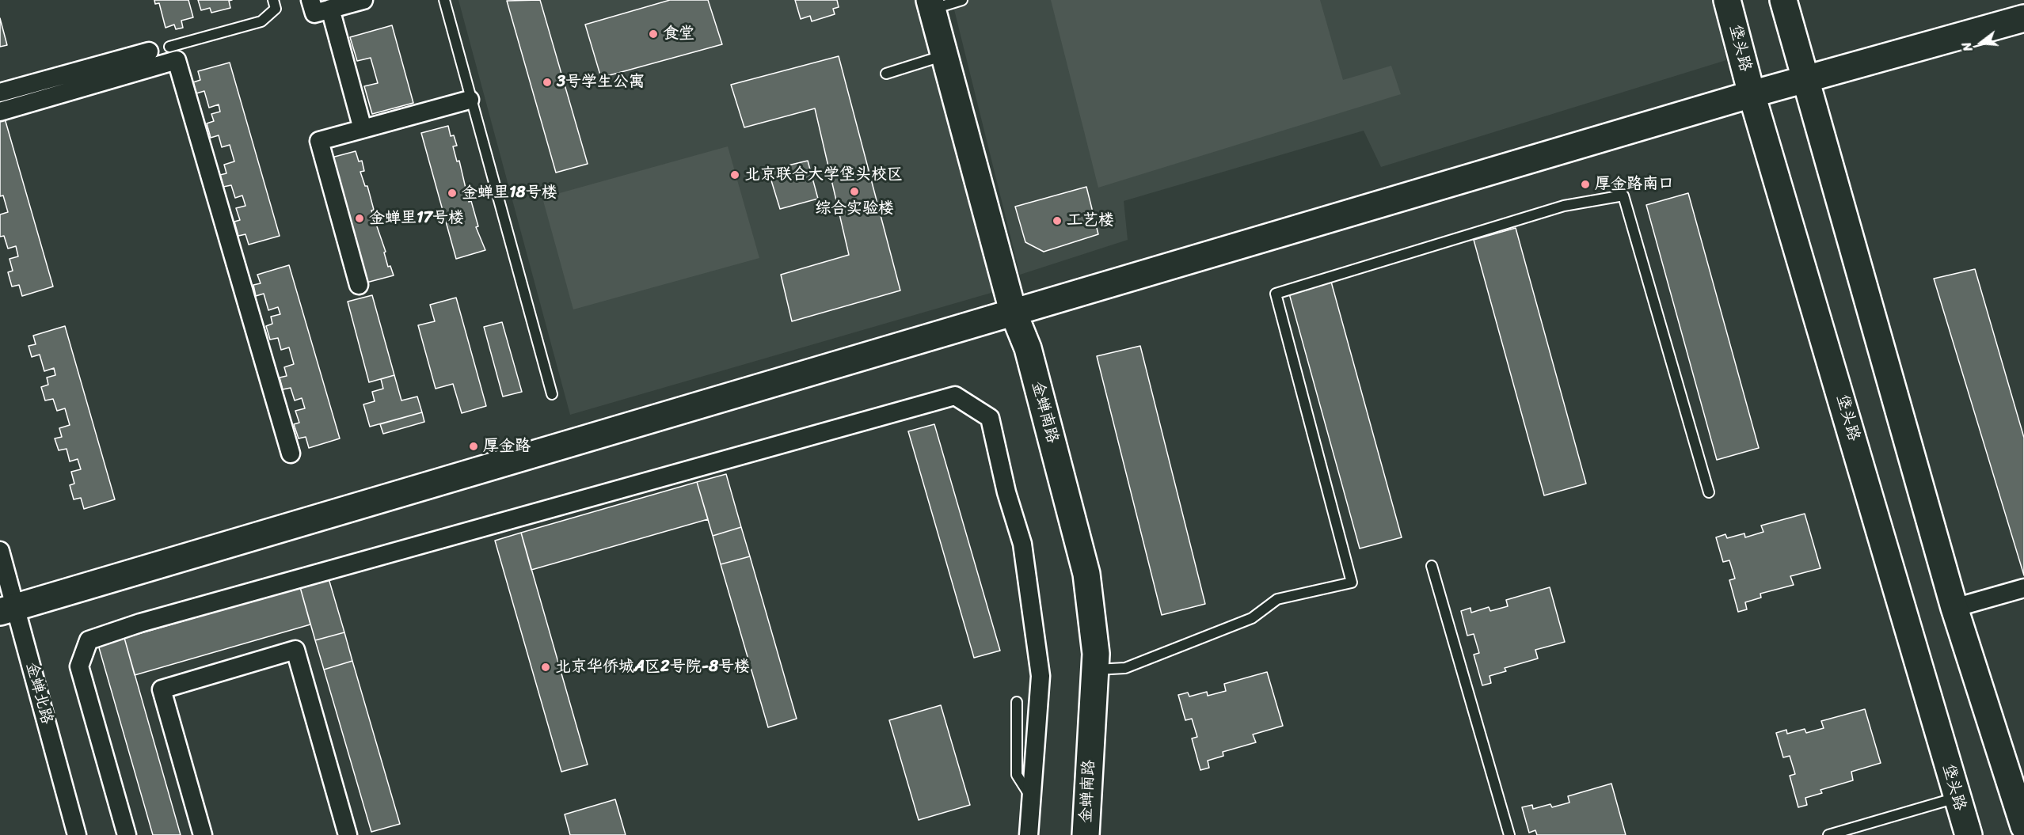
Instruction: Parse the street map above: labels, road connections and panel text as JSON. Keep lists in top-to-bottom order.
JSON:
{
  "streets": {
    "street": ["垡头路", "金蝉南路", "金蝉北路"]
  },
  "places": [
    "食堂",
    "3号学生公寓",
    "北京联合大学垡头校区",
    "厚金路南口",
    "综合实验楼",
    "金蝉里18号楼",
    "金蝉里17号楼",
    "工艺楼",
    "厚金路",
    "北京华侨城A区2号院-8号楼"
  ],
  "north": "left"
}
